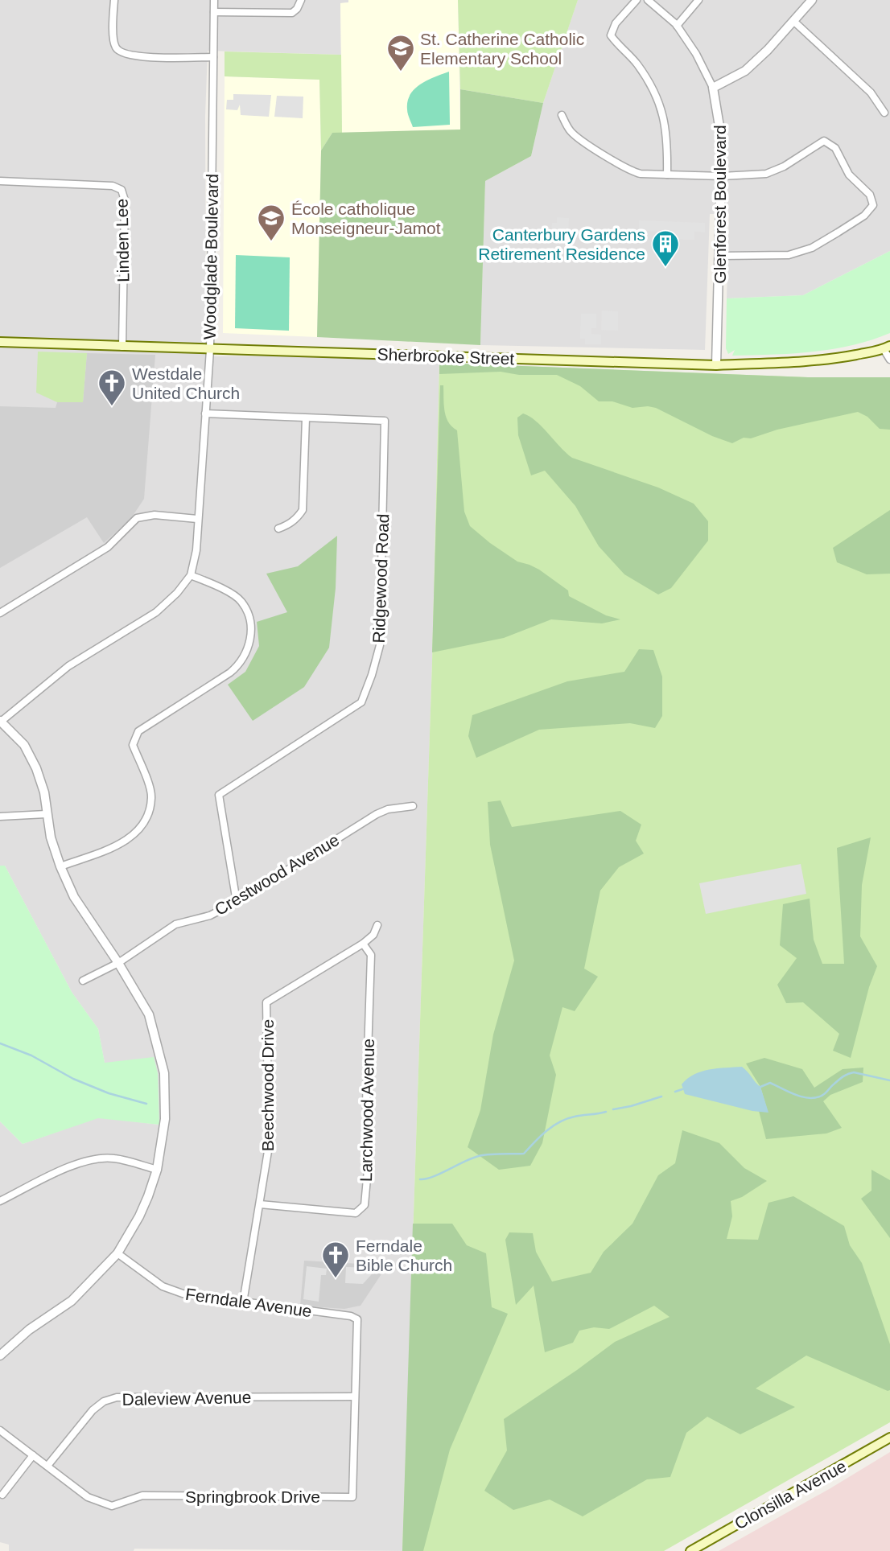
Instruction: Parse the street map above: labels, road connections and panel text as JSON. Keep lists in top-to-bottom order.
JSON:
{
  "streets": {
    "main road": ["Sherbrooke Street", "Clonsilla Avenue"],
    "street": [
      "Glenforest Boulevard",
      "Linden Lee",
      "Woodglade Boulevard",
      "Ridgewood Road",
      "Crestwood Avenue",
      "Beechwood Drive",
      "Larchwood Avenue",
      "Ferndale Avenue",
      "Daleview Avenue",
      "Springbrook Drive"
    ]
  },
  "crossings": [
    ["Glenforest Boulevard", "Sherbrooke Street"],
    ["Linden Lee", "Sherbrooke Street"],
    ["Woodglade Boulevard", "Sherbrooke Street"],
    ["Woodglade Boulevard", "Ridgewood Road"],
    ["Ridgewood Road", "Crestwood Avenue"],
    ["Beechwood Drive", "Larchwood Avenue"],
    ["Beechwood Drive", "Ferndale Avenue"],
    ["Ferndale Avenue", "Springbrook Drive"],
    ["Daleview Avenue", "Springbrook Drive"]
  ],
  "places": {
    "school or university": ["St. Catherine Catholic Elementary School", "École catholique Monseigneur-Jamot"],
    "building": ["Canterbury Gardens Retirement Residence"],
    "church": ["Westdale United Church", "Ferndale Bible Church"]
  }
}
